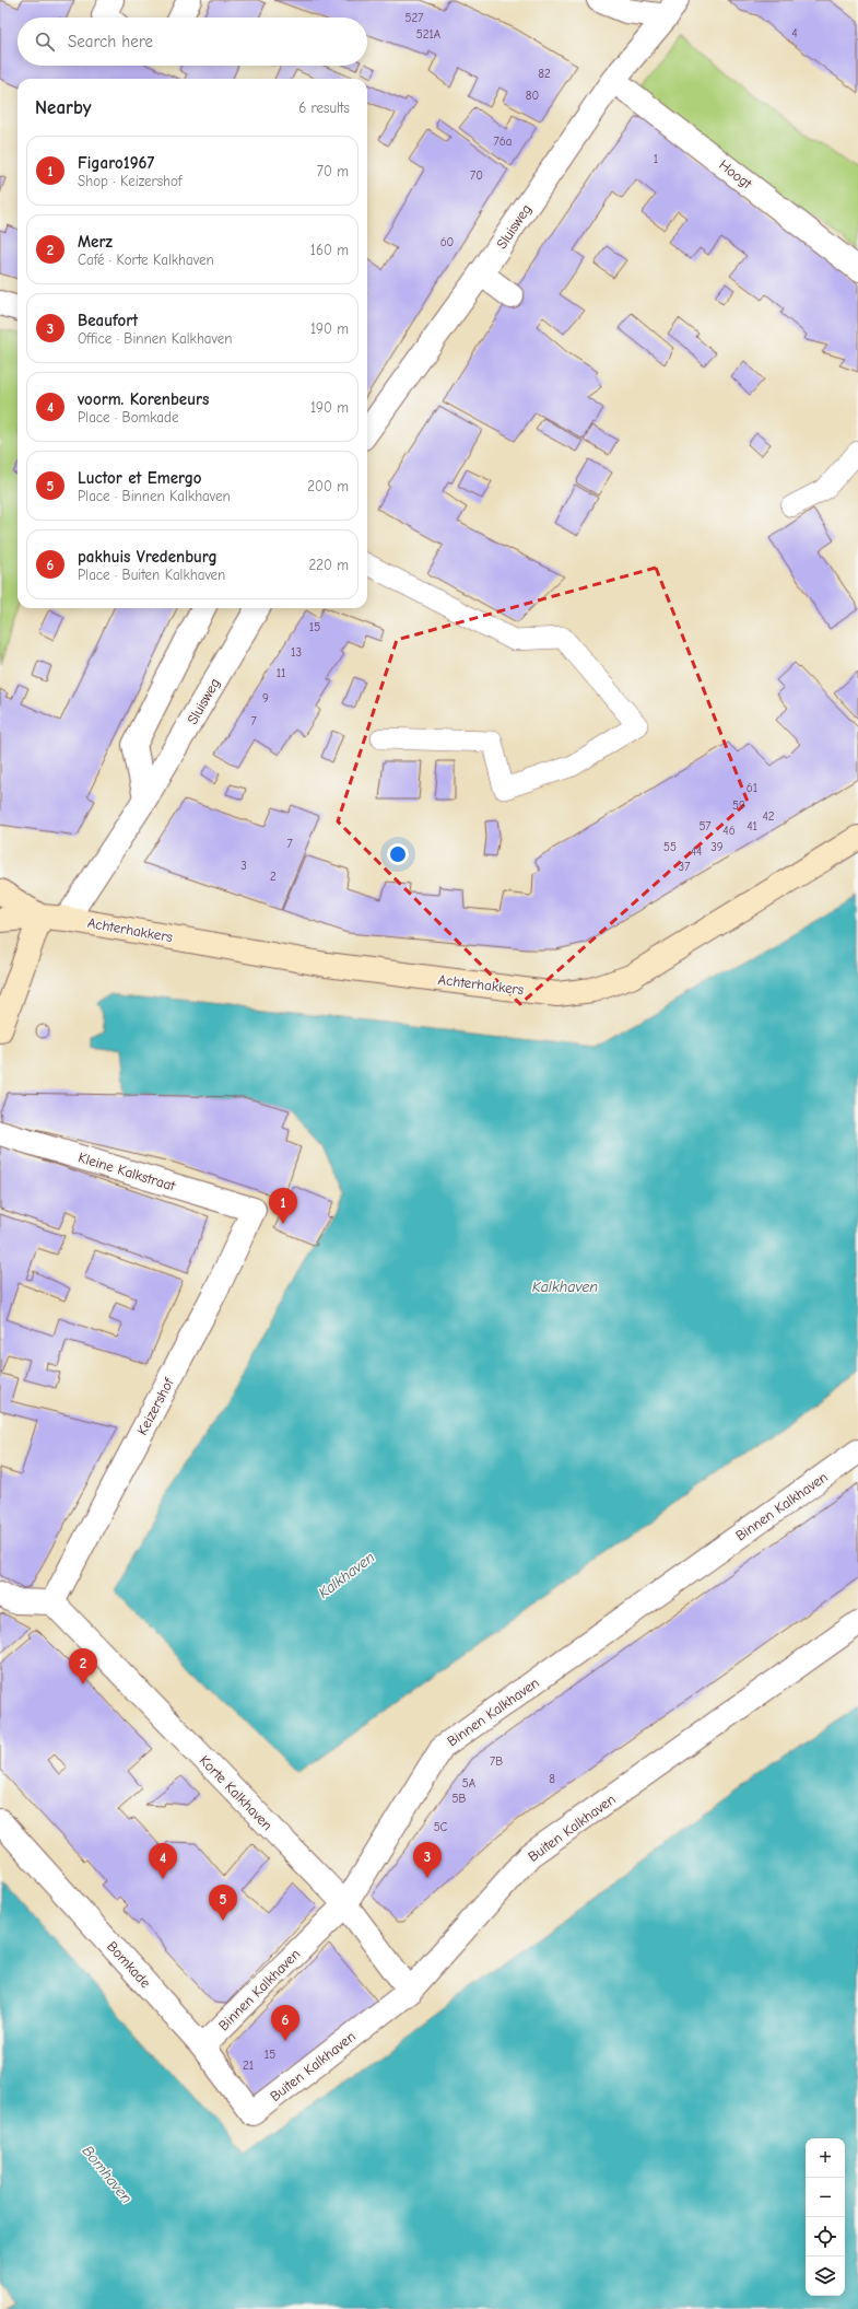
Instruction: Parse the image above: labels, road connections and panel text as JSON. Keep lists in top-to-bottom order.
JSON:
{
  "streets": {
    "street": [
      "Hoogt",
      "Sluisweg",
      "Achterhakkers",
      "Kleine Kalkstraat",
      "Keizershof",
      "Binnen Kalkhaven",
      "Korte Kalkhaven",
      "Buiten Kalkhaven",
      "Bomkade"
    ]
  },
  "crossings": [
    ["Hoogt", "Sluisweg"],
    ["Sluisweg", "Achterhakkers"],
    ["Kleine Kalkstraat", "Keizershof"],
    ["Keizershof", "Korte Kalkhaven"],
    ["Binnen Kalkhaven", "Korte Kalkhaven"],
    ["Binnen Kalkhaven", "Bomkade"],
    ["Korte Kalkhaven", "Buiten Kalkhaven"],
    ["Buiten Kalkhaven", "Bomkade"]
  ],
  "water": ["Kalkhaven", "Bomhaven"],
  "house_numbers": [
    "527",
    "4",
    "521A",
    "82",
    "80",
    "76a",
    "1",
    "70",
    "60",
    "15",
    "13",
    "11",
    "9",
    "7",
    "61",
    "59",
    "42",
    "57",
    "41",
    "46",
    "7",
    "55",
    "39",
    "44",
    "3",
    "37",
    "2",
    "7B",
    "8",
    "5A",
    "5B",
    "5C",
    "15",
    "21"
  ],
  "page": {
    "search": "Search here",
    "heading": ["Nearby", "6 results"],
    "list": [
      {
        "mark": "1",
        "name": "Figaro1967",
        "note": "Shop · Keizershof",
        "value": "70 m"
      },
      {
        "mark": "2",
        "name": "Merz",
        "note": "Café · Korte Kalkhaven",
        "value": "160 m"
      },
      {
        "mark": "3",
        "name": "Beaufort",
        "note": "Office · Binnen Kalkhaven",
        "value": "190 m"
      },
      {
        "mark": "4",
        "name": "voorm. Korenbeurs",
        "note": "Place · Bomkade",
        "value": "190 m"
      },
      {
        "mark": "5",
        "name": "Luctor et Emergo",
        "note": "Place · Binnen Kalkhaven",
        "value": "200 m"
      },
      {
        "mark": "6",
        "name": "pakhuis Vredenburg",
        "note": "Place · Buiten Kalkhaven",
        "value": "220 m"
      }
    ],
    "pins": [
      "1",
      "2",
      "3",
      "4",
      "5",
      "6"
    ],
    "map_buttons": ["+", "−"]
  }
}
